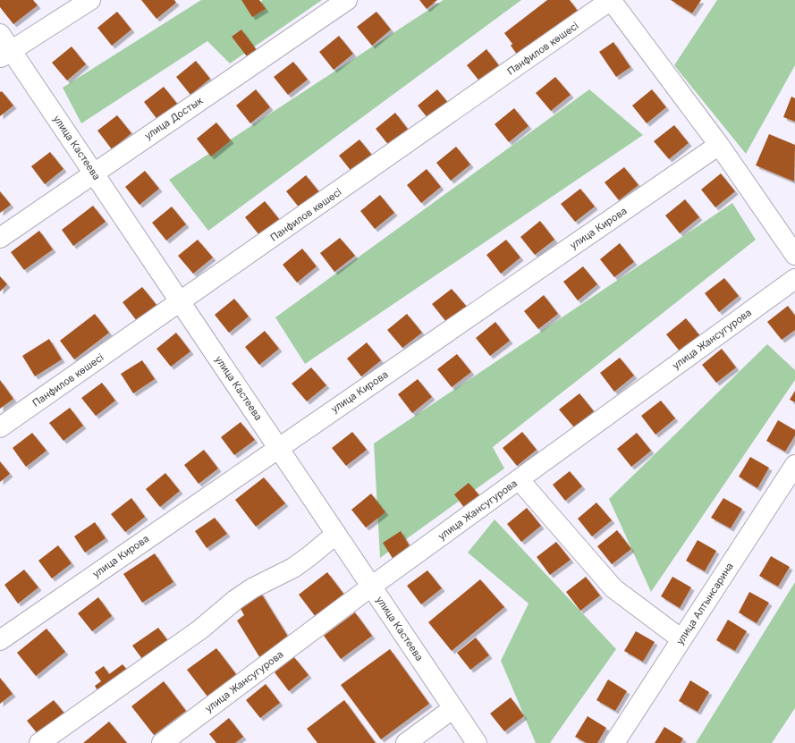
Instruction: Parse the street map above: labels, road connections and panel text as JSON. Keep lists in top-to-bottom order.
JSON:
{
  "streets": {
    "street": [
      "Панфилов көшесі",
      "улица Достык",
      "улица Кастеева",
      "улица Кирова",
      "улица Жансугурова",
      "улица Алтынсарина"
    ]
  },
  "crossings": [
    ["Панфилов көшесі", "улица Кастеева"],
    ["улица Достык", "улица Кастеева"],
    ["улица Кастеева", "улица Кирова"],
    ["улица Кастеева", "улица Жансугурова"]
  ]
}
